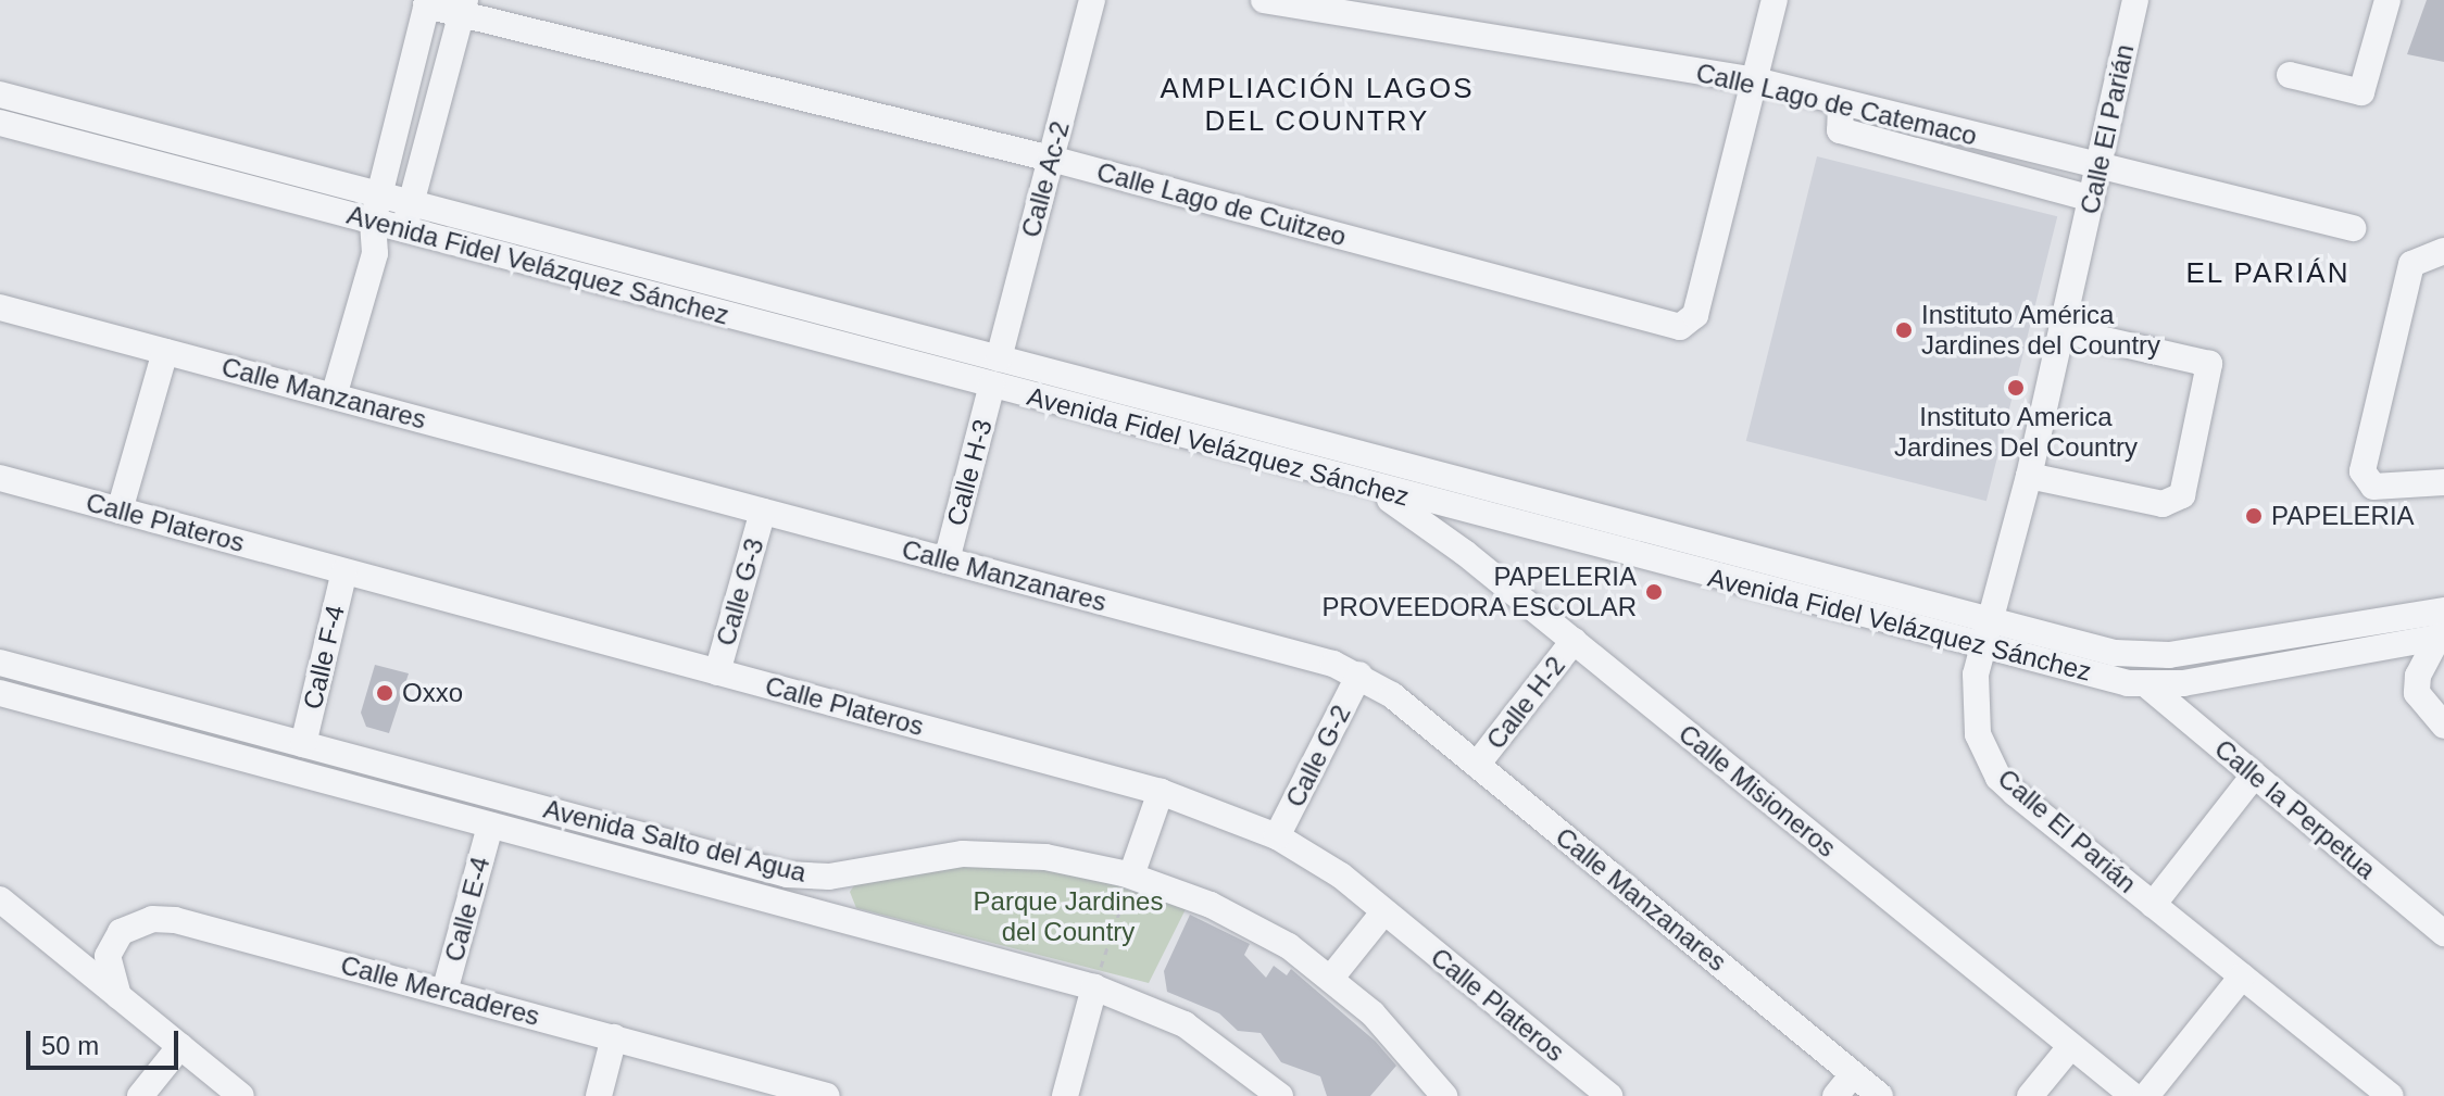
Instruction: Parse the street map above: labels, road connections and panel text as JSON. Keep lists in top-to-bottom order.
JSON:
{
  "streets": {
    "street": [
      "Calle Lago de Catemaco",
      "Calle El Parián",
      "Calle Ac-2",
      "Calle Lago de Cuitzeo",
      "Avenida Fidel Velázquez Sánchez",
      "Calle Manzanares",
      "Calle H-3",
      "Calle Plateros",
      "Calle G-3",
      "Calle F-4",
      "Calle H-2",
      "Calle G-2",
      "Calle Misioneros",
      "Calle la Perpetua",
      "Avenida Salto del Agua",
      "Calle E-4",
      "Calle Mercaderes"
    ]
  },
  "crossings": [
    ["Calle Lago de Catemaco", "Calle El Parián"],
    ["Calle Lago de Catemaco", "Calle Lago de Cuitzeo"],
    ["Calle El Parián", "Avenida Fidel Velázquez Sánchez"],
    ["Calle Ac-2", "Calle Lago de Cuitzeo"],
    ["Calle Ac-2", "Avenida Fidel Velázquez Sánchez"],
    ["Avenida Fidel Velázquez Sánchez", "Calle H-3"],
    ["Avenida Fidel Velázquez Sánchez", "Calle Misioneros"],
    ["Avenida Fidel Velázquez Sánchez", "Calle la Perpetua"],
    ["Calle Manzanares", "Calle H-3"],
    ["Calle Manzanares", "Calle G-3"],
    ["Calle Manzanares", "Calle H-2"],
    ["Calle Manzanares", "Calle G-2"],
    ["Calle Plateros", "Calle G-3"],
    ["Calle Plateros", "Calle F-4"],
    ["Calle Plateros", "Calle G-2"],
    ["Calle F-4", "Avenida Salto del Agua"],
    ["Calle H-2", "Calle Misioneros"],
    ["Avenida Salto del Agua", "Calle E-4"],
    ["Calle E-4", "Calle Mercaderes"]
  ],
  "districts": ["AMPLIACIÓN LAGOS DEL COUNTRY", "EL PARIÁN"],
  "parks": ["Parque Jardines del Country"],
  "places": [
    "Instituto América Jardines del Country",
    "Instituto America Jardines Del Country",
    "PAPELERIA",
    "PAPELERIA PROVEEDORA ESCOLAR",
    "Oxxo"
  ],
  "scale_bar": "50 m"
}
